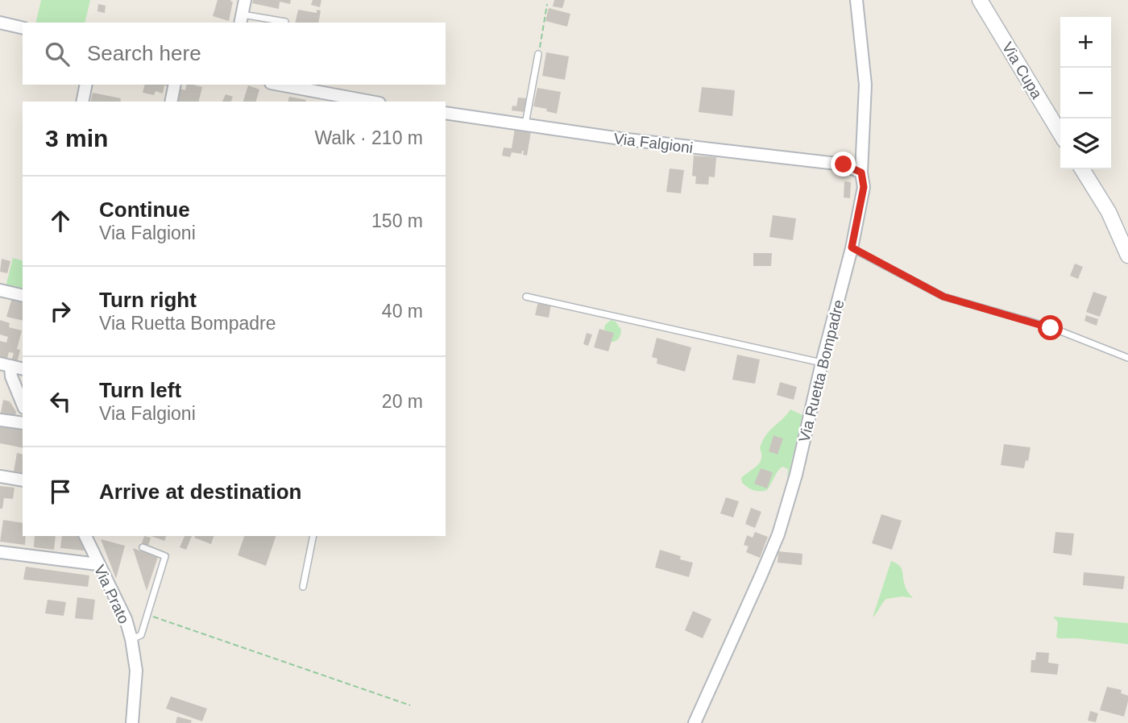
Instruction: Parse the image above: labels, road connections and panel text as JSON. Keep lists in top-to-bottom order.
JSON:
{
  "streets": {
    "street": [
      "Via Cupa",
      "Via Falgioni",
      "Via Ruetta Bompadre",
      "Via Prato"
    ]
  },
  "crossings": [
    ["Via Falgioni", "Via Ruetta Bompadre"]
  ],
  "page": {
    "map_buttons": ["+", "−"],
    "search": "Search here",
    "heading": ["3 min", "Walk · 210 m"],
    "list": [
      ["Continue", "Via Falgioni", "150 m"],
      ["Turn right", "Via Ruetta Bompadre", "40 m"],
      ["Turn left", "Via Falgioni", "20 m"],
      "Arrive at destination"
    ]
  }
}
